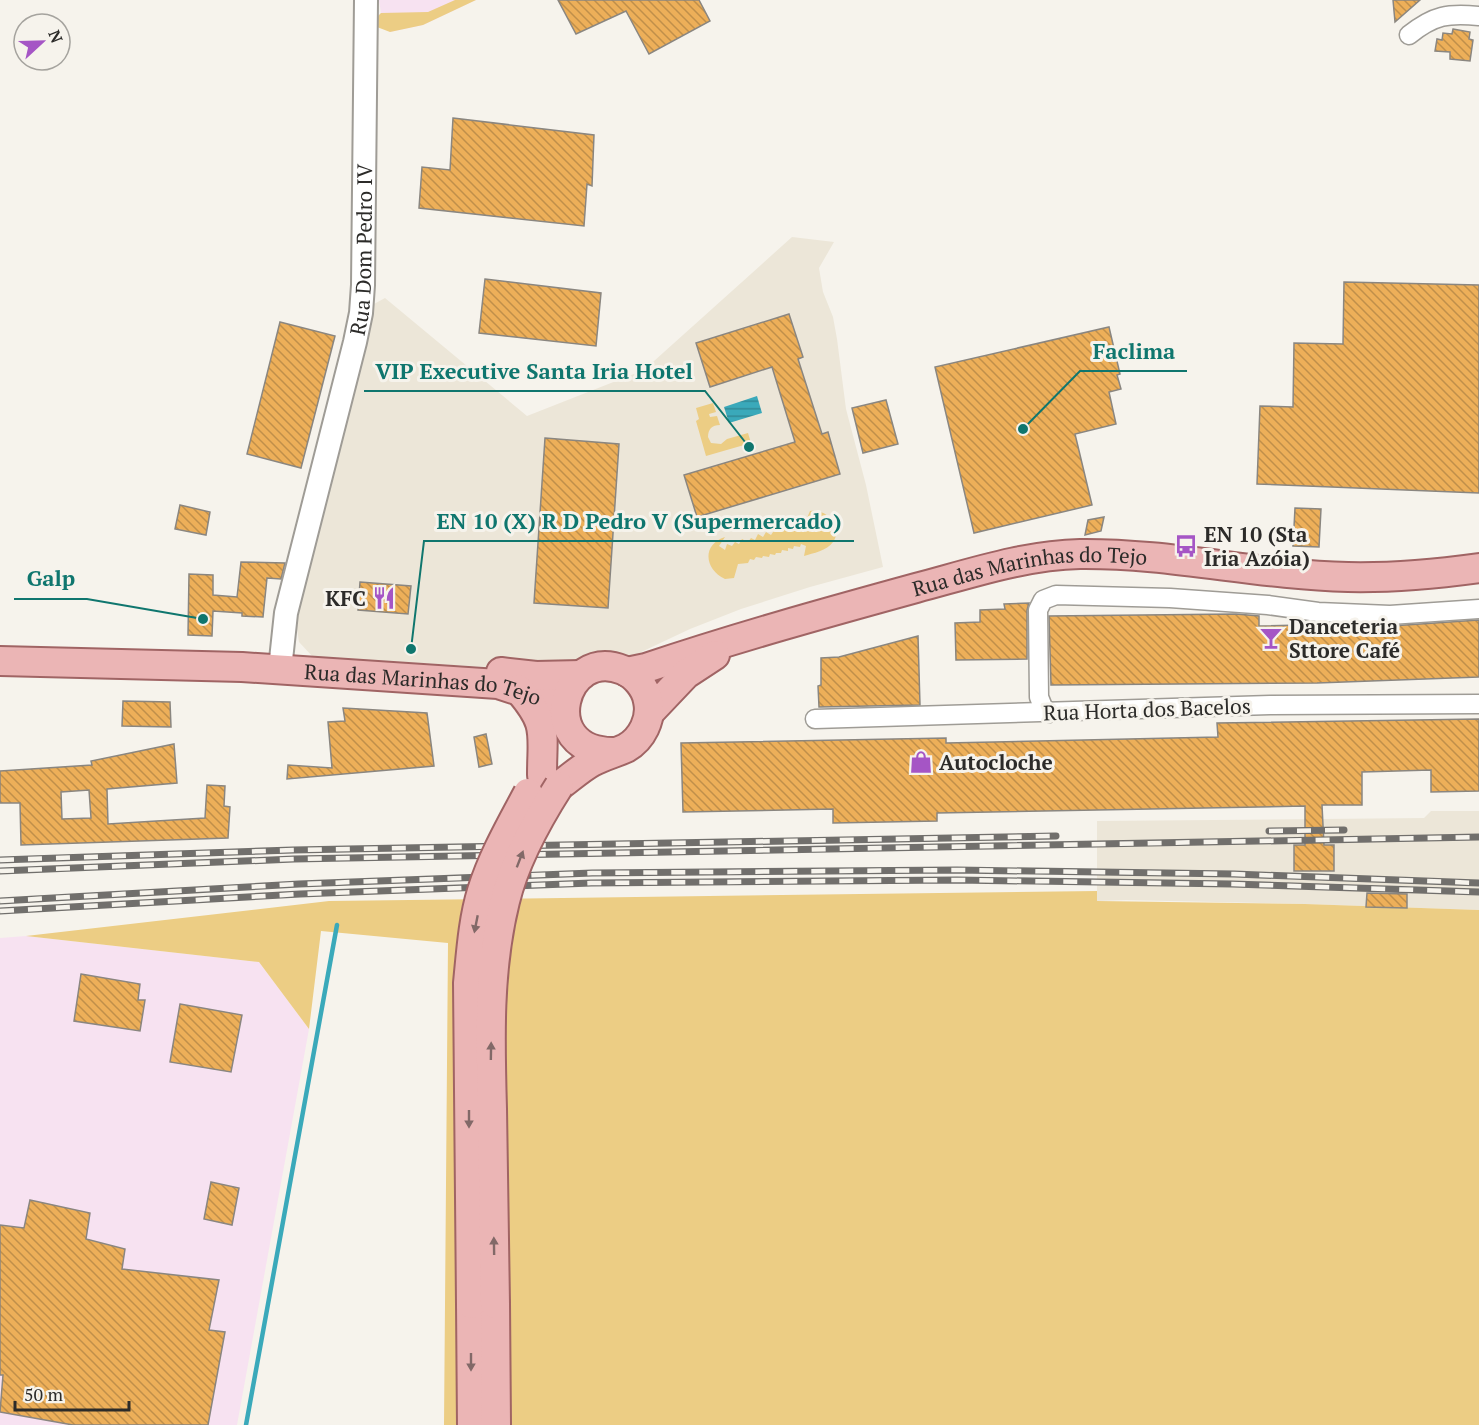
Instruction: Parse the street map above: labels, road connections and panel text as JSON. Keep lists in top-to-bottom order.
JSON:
{
  "streets": {
    "main road": ["Rua das Marinhas do Tejo"],
    "street": ["Rua Dom Pedro IV", "Rua Horta dos Bacelos"]
  },
  "crossings": [
    ["Rua Dom Pedro IV", "Rua das Marinhas do Tejo"]
  ],
  "places": {
    "other": [
      "Faclima",
      "VIP Executive Santa Iria Hotel",
      "Galp",
      "EN 10 (X) R D Pedro V (Supermercado)"
    ],
    "bus stop": ["EN 10 (Sta Iria Azóia)"],
    "restaurant": ["KFC"],
    "bar": ["Danceteria Sttore Café"],
    "shop": ["Autocloche"]
  },
  "scale_bar": "50 m",
  "north": "right"
}
